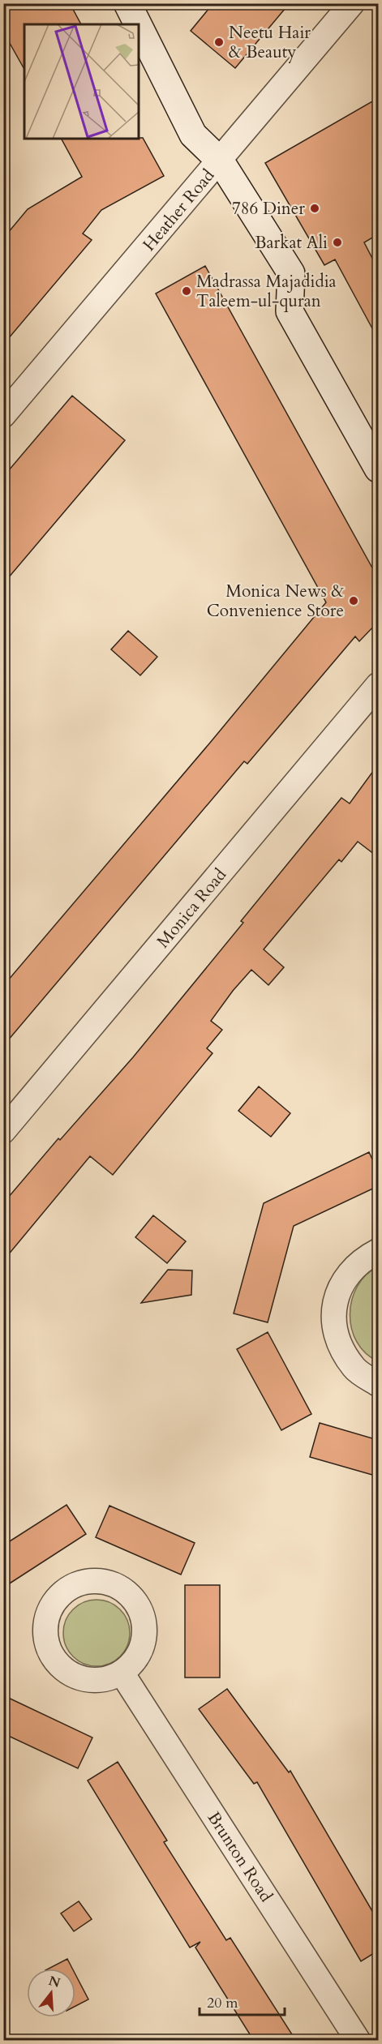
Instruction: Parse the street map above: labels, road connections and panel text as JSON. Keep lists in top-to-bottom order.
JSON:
{
  "streets": {
    "street": ["Heather Road", "Monica Road", "Brunton Road"]
  },
  "places": [
    "Neetu Hair & Beauty",
    "786 Diner",
    "Barkat Ali",
    "Madrassa Majadidia Taleem-ul-quran",
    "Monica News & Convenience Store"
  ],
  "scale_bar": "20 m",
  "north": "top"
}
